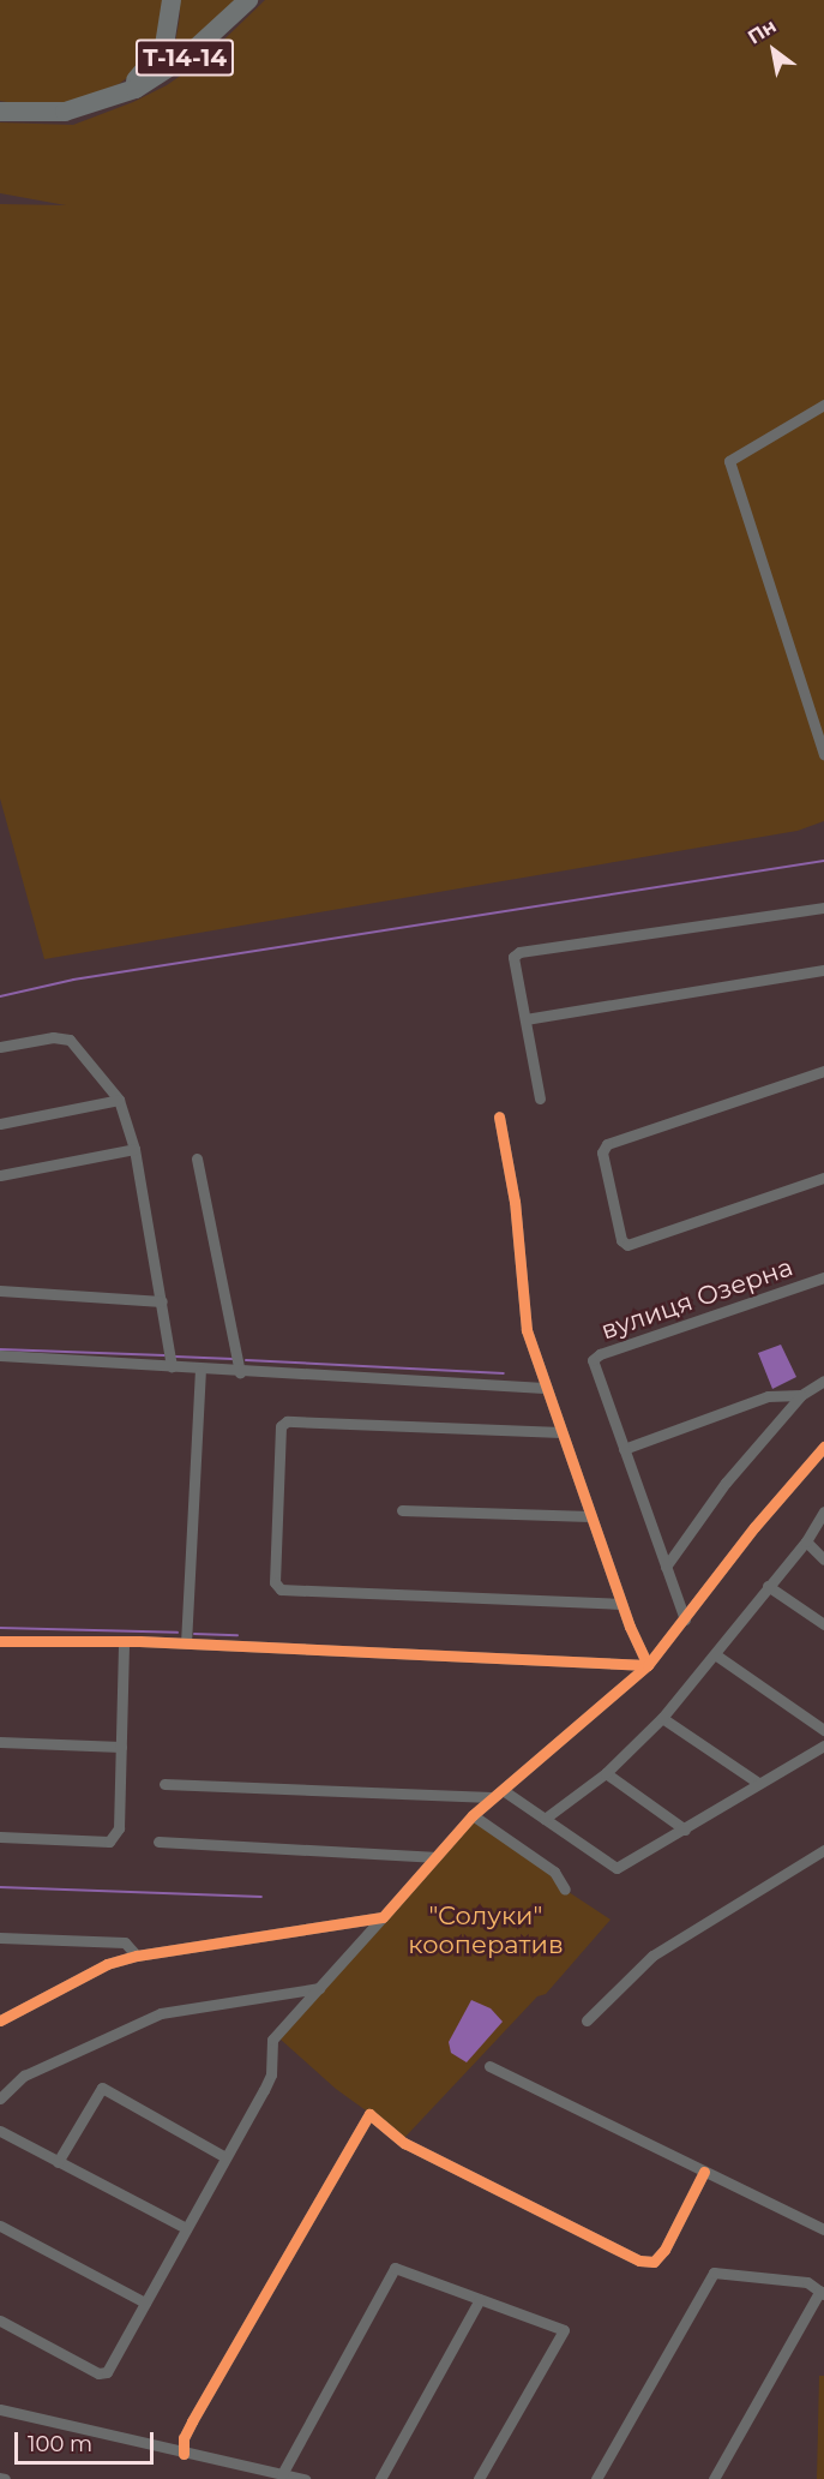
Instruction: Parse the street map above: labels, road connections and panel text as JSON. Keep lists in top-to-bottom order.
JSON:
{
  "streets": {
    "highway": ["Т-14-14"],
    "street": ["вулиця Озерна"]
  },
  "parks": ["\"Солуки\" кооператив"],
  "scale_bar": "100 m",
  "north": "top left"
}
